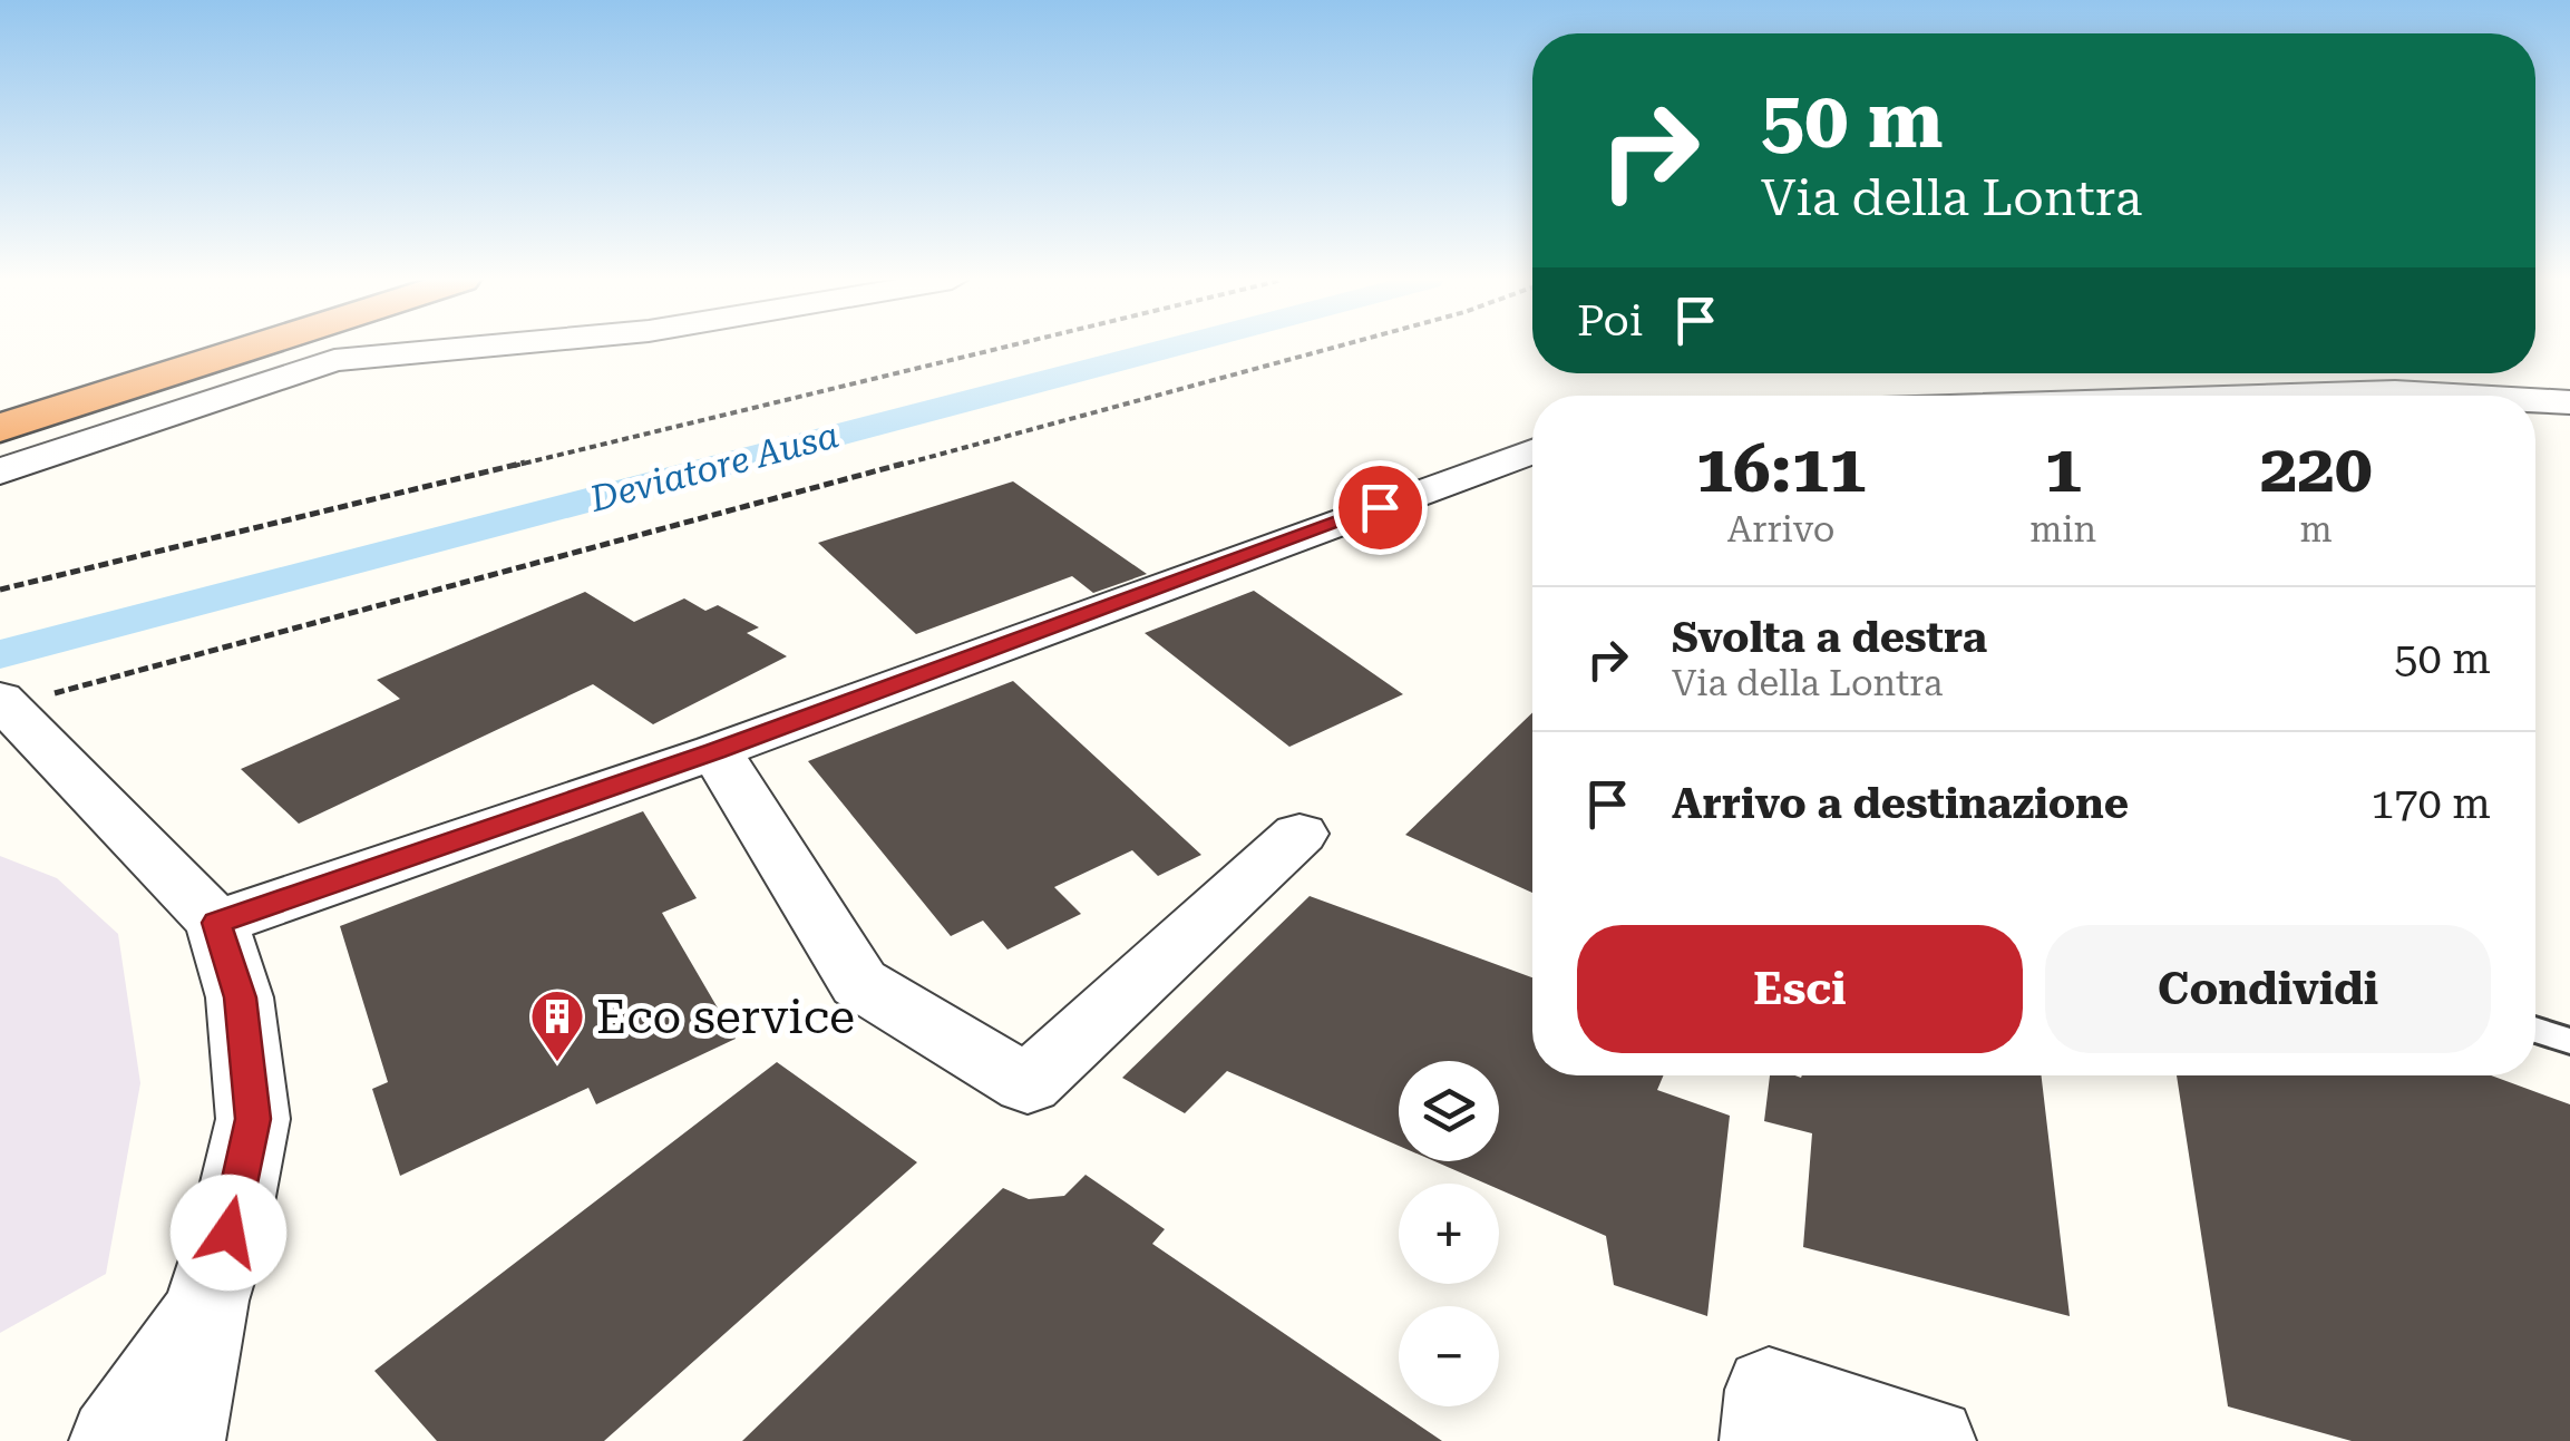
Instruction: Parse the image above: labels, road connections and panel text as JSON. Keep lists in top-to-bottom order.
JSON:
{
  "water": ["Deviatore Ausa"],
  "places": {
    "building": ["Eco service"]
  },
  "page": {
    "turn": ["50 m", "Via della Lontra"],
    "then": "Poi",
    "eta": [
      "16:11",
      "Arrivo",
      "1",
      "min",
      "220",
      "m"
    ],
    "list": [
      {
        "name": "Svolta a destra",
        "note": "Via della Lontra",
        "value": "50 m"
      },
      {
        "name": "Arrivo a destinazione",
        "value": "170 m"
      }
    ],
    "buttons": ["Esci", "Condividi"],
    "map_buttons": ["+", "−"]
  }
}
